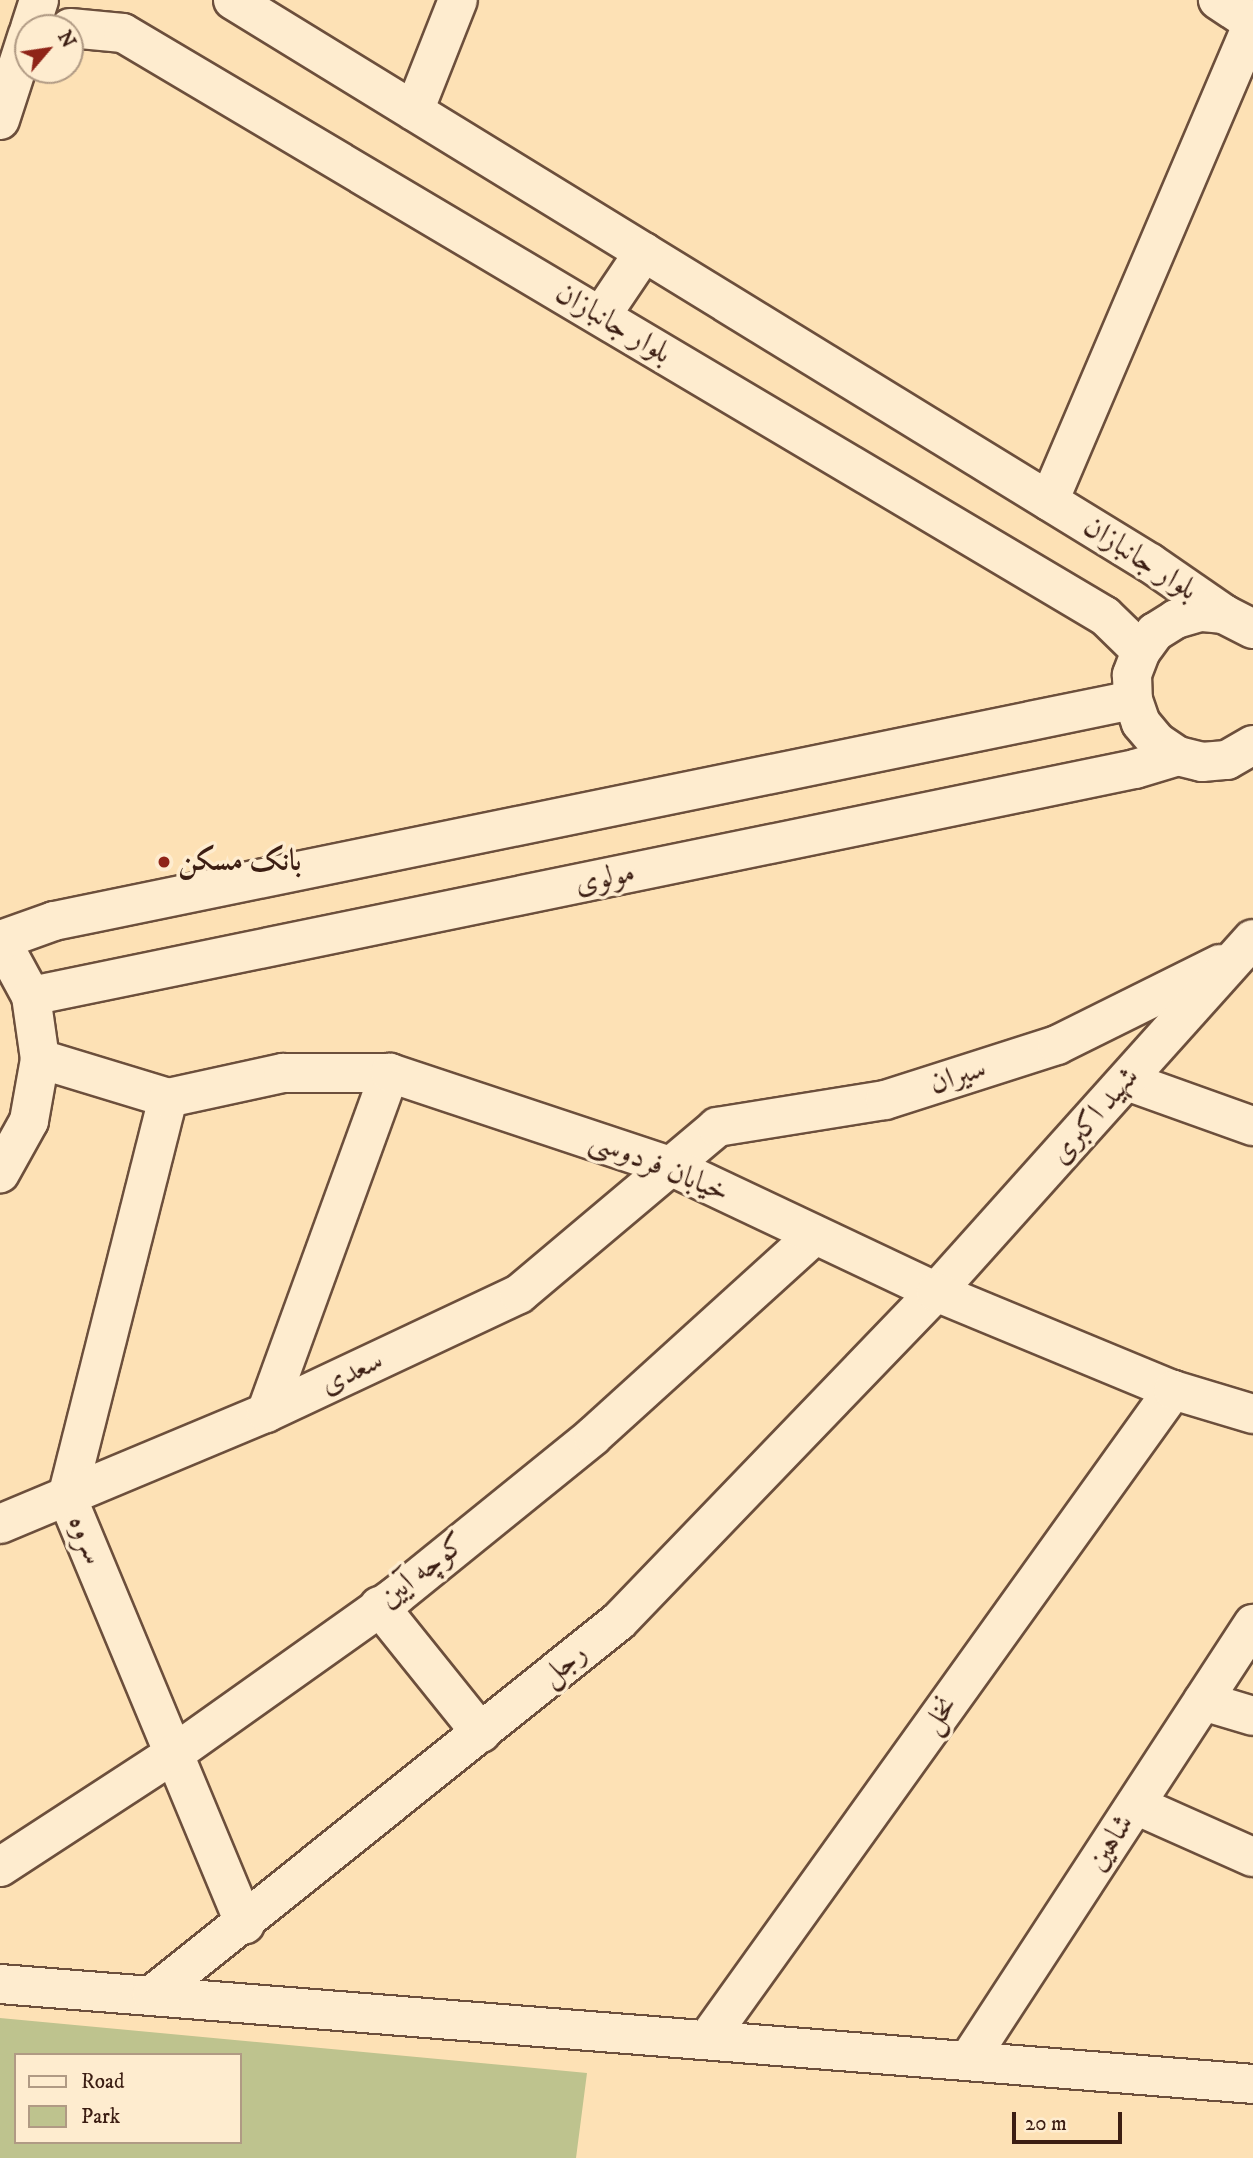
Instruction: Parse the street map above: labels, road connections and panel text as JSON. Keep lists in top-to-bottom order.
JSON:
{
  "streets": {
    "street": [
      "بلوار جانبازان",
      "مولوی",
      "سیران",
      "شهید اکبری",
      "خیابان فردوسی",
      "سعدی",
      "سروه",
      "کوچه آیین",
      "رجل",
      "نخل",
      "شاهین"
    ]
  },
  "crossings": [
    ["سیران", "شهید اکبری"],
    ["سیران", "خیابان فردوسی"],
    ["سیران", "سعدی"],
    ["شهید اکبری", "خیابان فردوسی"],
    ["شهید اکبری", "رجل"],
    ["خیابان فردوسی", "سعدی"],
    ["خیابان فردوسی", "سروه"],
    ["خیابان فردوسی", "کوچه آیین"],
    ["خیابان فردوسی", "رجل"],
    ["خیابان فردوسی", "نخل"],
    ["سعدی", "سروه"],
    ["سروه", "کوچه آیین"],
    ["سروه", "رجل"]
  ],
  "places": ["بانک مسکن"],
  "legend": ["Road", "Park"],
  "scale_bar": "20 m",
  "north": "top right"
}
